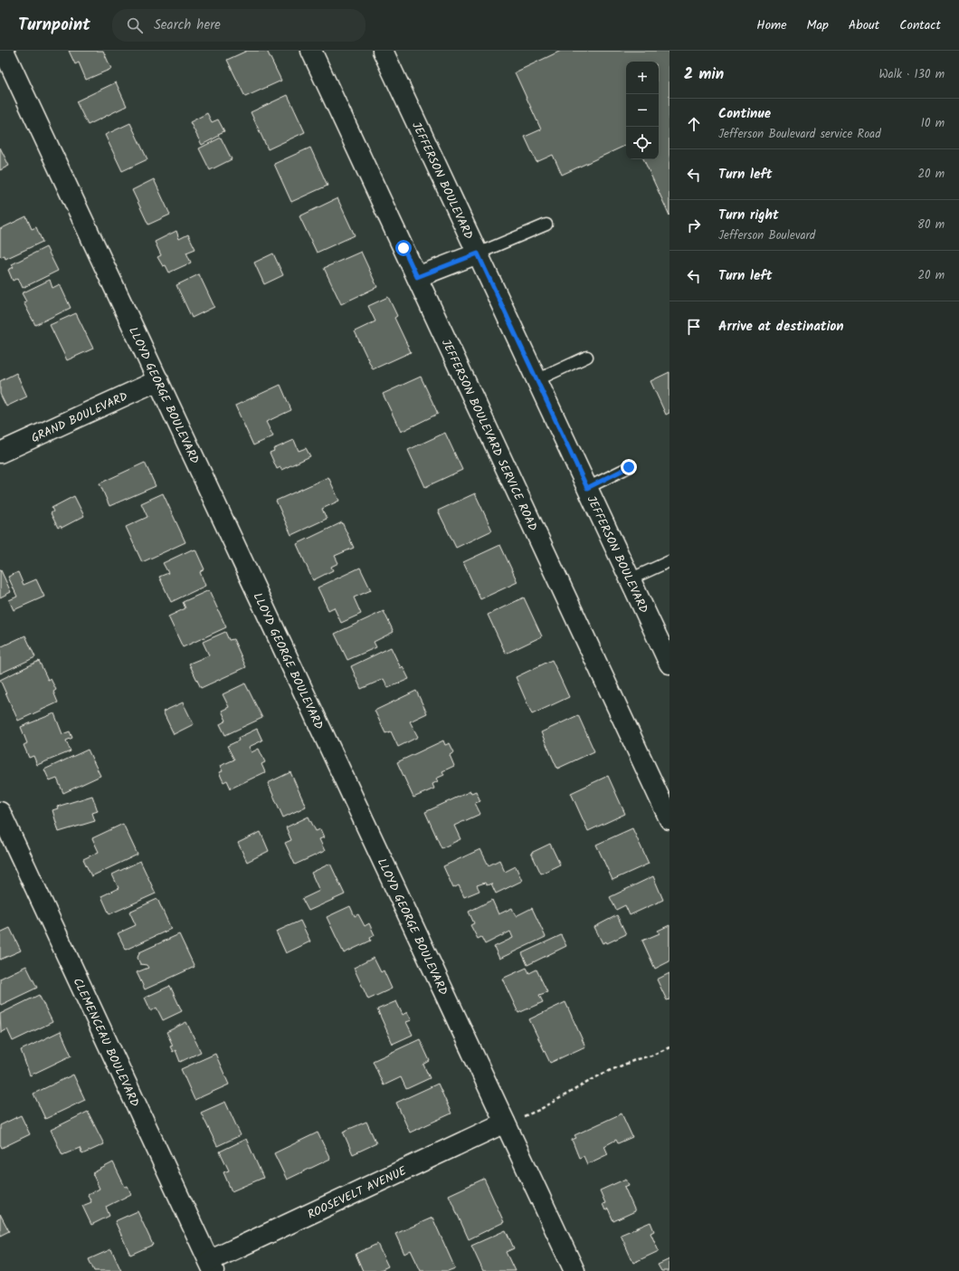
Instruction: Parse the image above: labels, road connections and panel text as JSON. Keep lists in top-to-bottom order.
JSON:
{
  "streets": {
    "street": [
      "JEFFERSON BOULEVARD",
      "LLOYD GEORGE BOULEVARD",
      "GRAND BOULEVARD",
      "JEFFERSON BOULEVARD SERVICE ROAD",
      "CLEMENCEAU BOULEVARD",
      "ROOSEVELT AVENUE"
    ]
  },
  "crossings": [
    ["LLOYD GEORGE BOULEVARD", "GRAND BOULEVARD"],
    ["LLOYD GEORGE BOULEVARD", "ROOSEVELT AVENUE"],
    ["CLEMENCEAU BOULEVARD", "ROOSEVELT AVENUE"]
  ],
  "page": {
    "header": "Turnpoint",
    "search": "Search here",
    "nav": [
      "Home",
      "Map",
      "About",
      "Contact"
    ],
    "heading": ["2 min", "Walk · 130 m"],
    "map_buttons": ["+", "−"],
    "list": [
      ["Continue", "Jefferson Boulevard service Road", "10 m"],
      ["Turn left", "20 m"],
      ["Turn right", "Jefferson Boulevard", "80 m"],
      ["Turn left", "20 m"],
      "Arrive at destination"
    ]
  }
}
